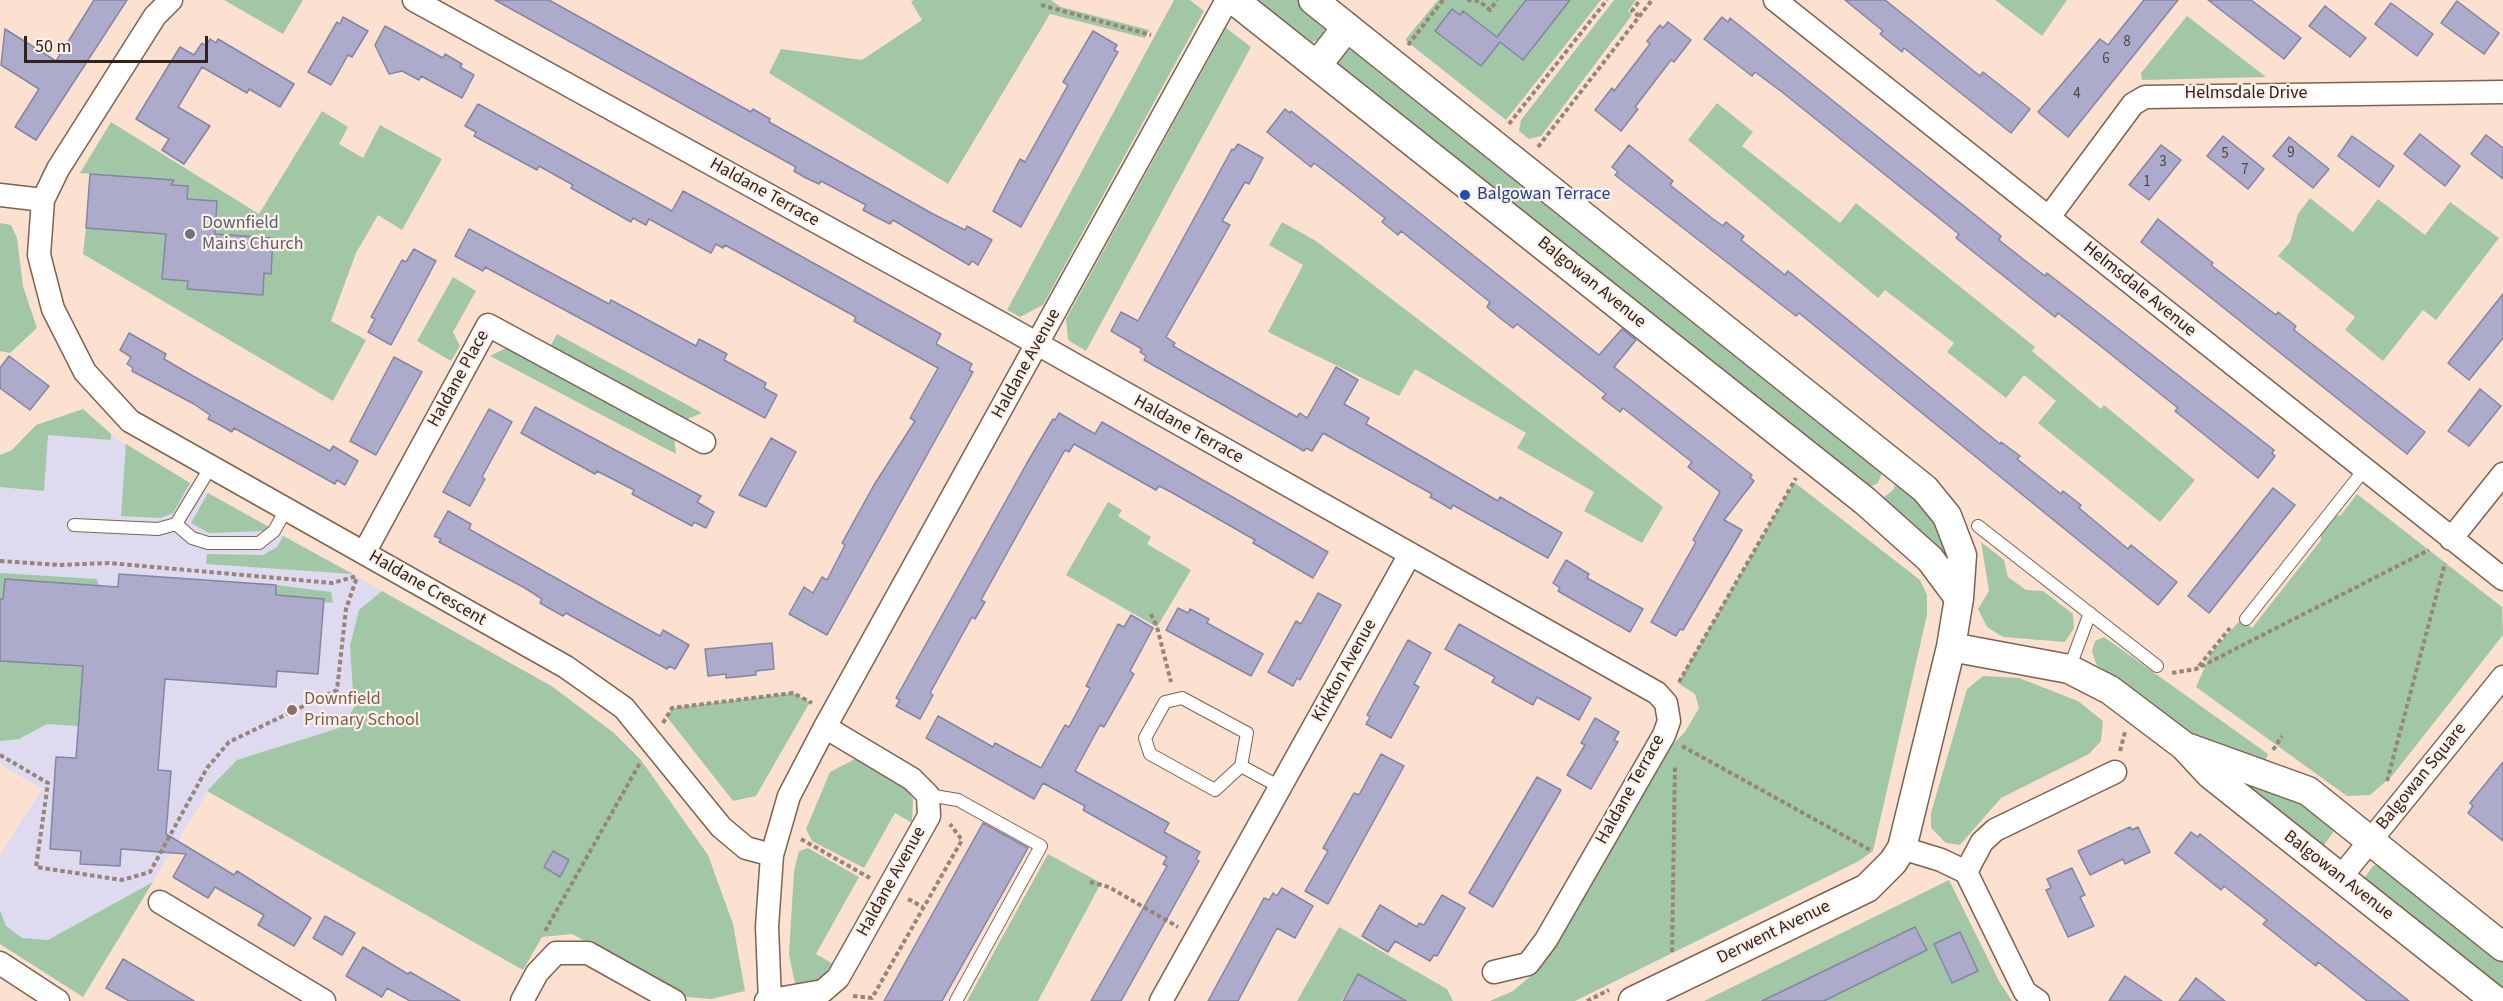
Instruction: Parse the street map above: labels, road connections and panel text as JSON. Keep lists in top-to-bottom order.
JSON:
{
  "streets": {
    "street": [
      "Helmsdale Drive",
      "Haldane Terrace",
      "Balgowan Avenue",
      "Helmsdale Avenue",
      "Haldane Avenue",
      "Haldane Place",
      "Haldane Crescent",
      "Kirkton Avenue",
      "Balgowan Square",
      "Derwent Avenue"
    ]
  },
  "crossings": [
    ["Helmsdale Drive", "Helmsdale Avenue"],
    ["Haldane Terrace", "Haldane Avenue"],
    ["Haldane Terrace", "Kirkton Avenue"],
    ["Balgowan Avenue", "Balgowan Square"],
    ["Haldane Avenue", "Haldane Crescent"],
    ["Haldane Place", "Haldane Crescent"]
  ],
  "places": ["Balgowan Terrace", "Downfield Mains Church", "Downfield Primary School"],
  "house_numbers": [
    "8",
    "6",
    "4",
    "9",
    "5",
    "3",
    "7",
    "1"
  ],
  "scale_bar": "50 m"
}
